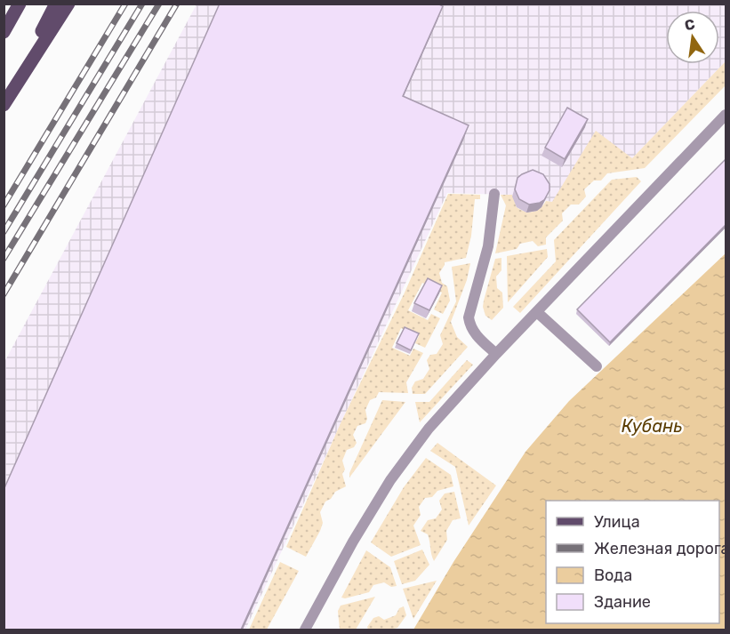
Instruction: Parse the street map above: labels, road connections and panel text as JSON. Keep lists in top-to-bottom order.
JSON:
{
  "water": ["Кубань"],
  "legend": [
    "Улица",
    "Железная дорога",
    "Вода",
    "Здание"
  ],
  "north": "top"
}
